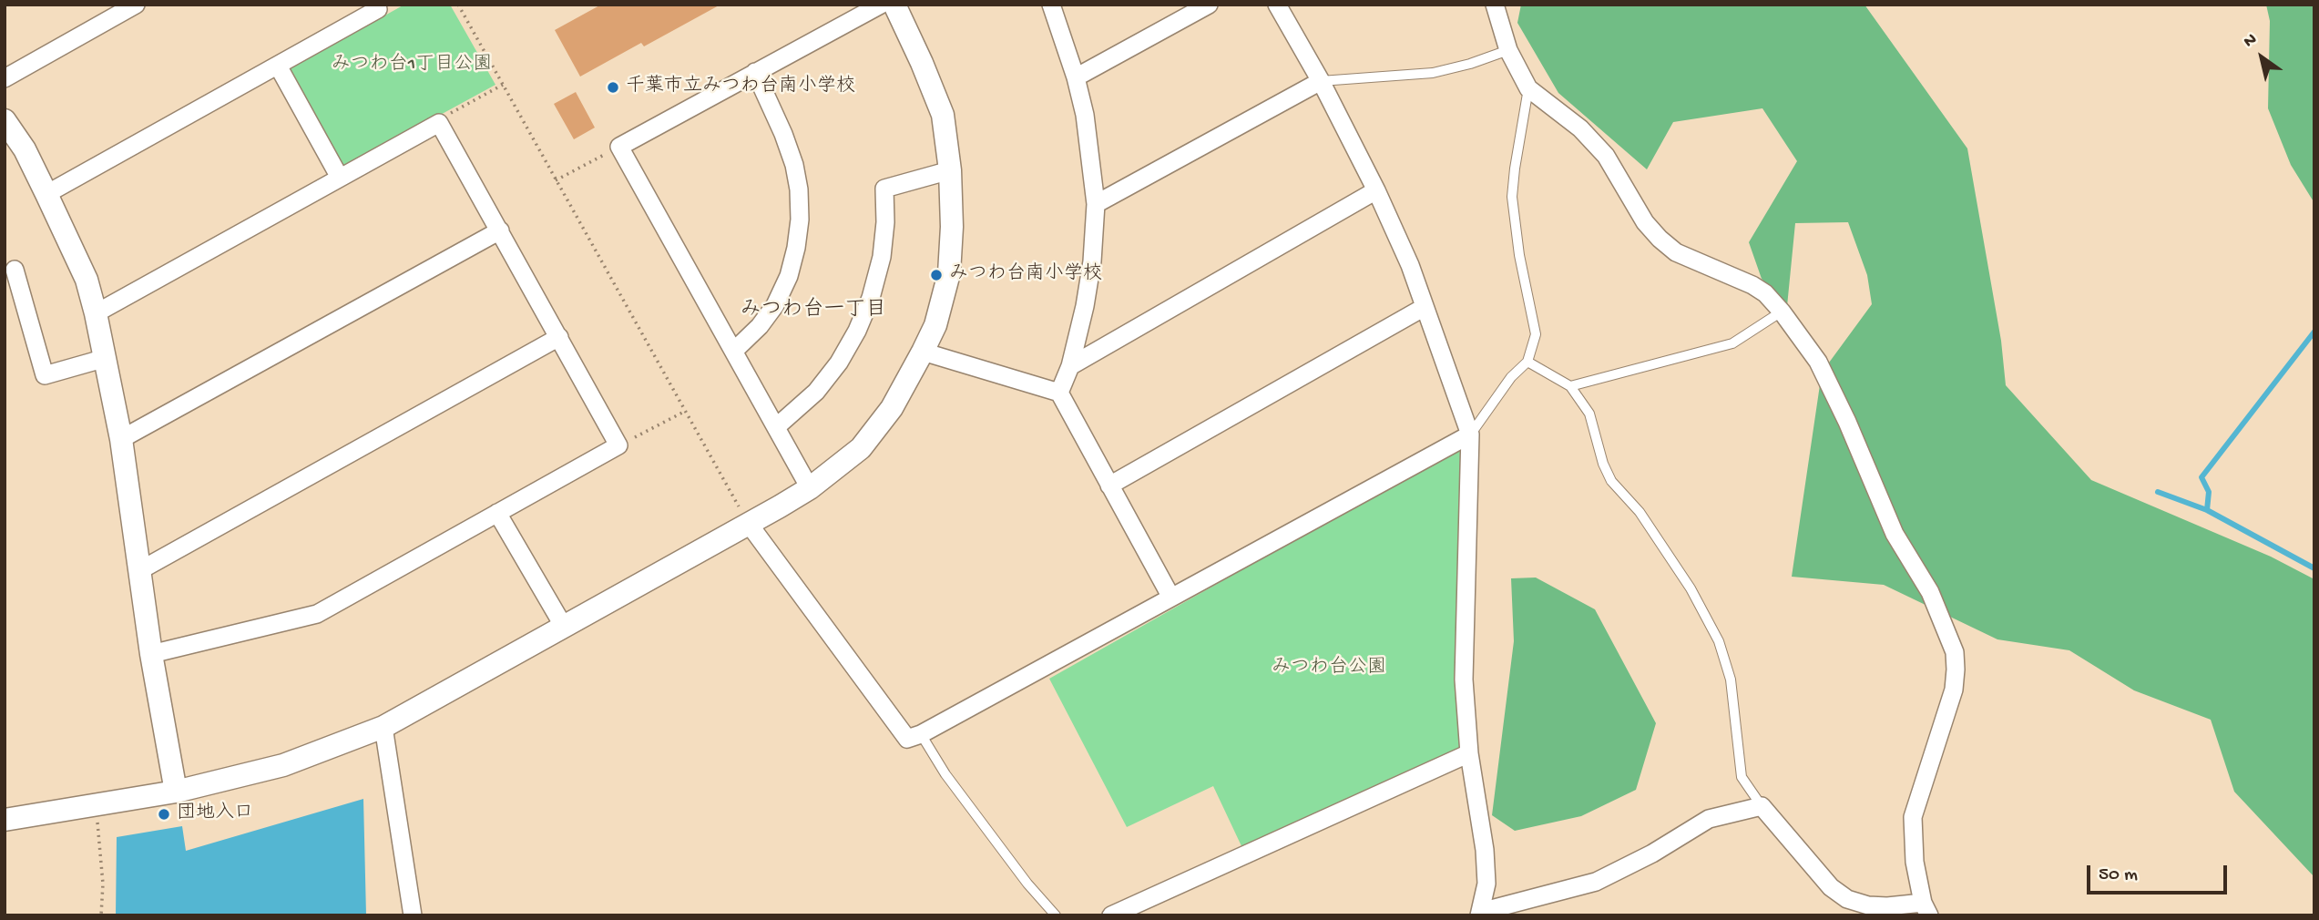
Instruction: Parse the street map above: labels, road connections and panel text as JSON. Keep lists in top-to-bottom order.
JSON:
{
  "districts": ["みつわ台一丁目"],
  "parks": ["みつわ台1丁目公園", "みつわ台公園"],
  "places": ["千葉市立みつわ台南小学校", "みつわ台南小学校", "団地入口"],
  "scale_bar": "50 m",
  "north": "top left"
}
